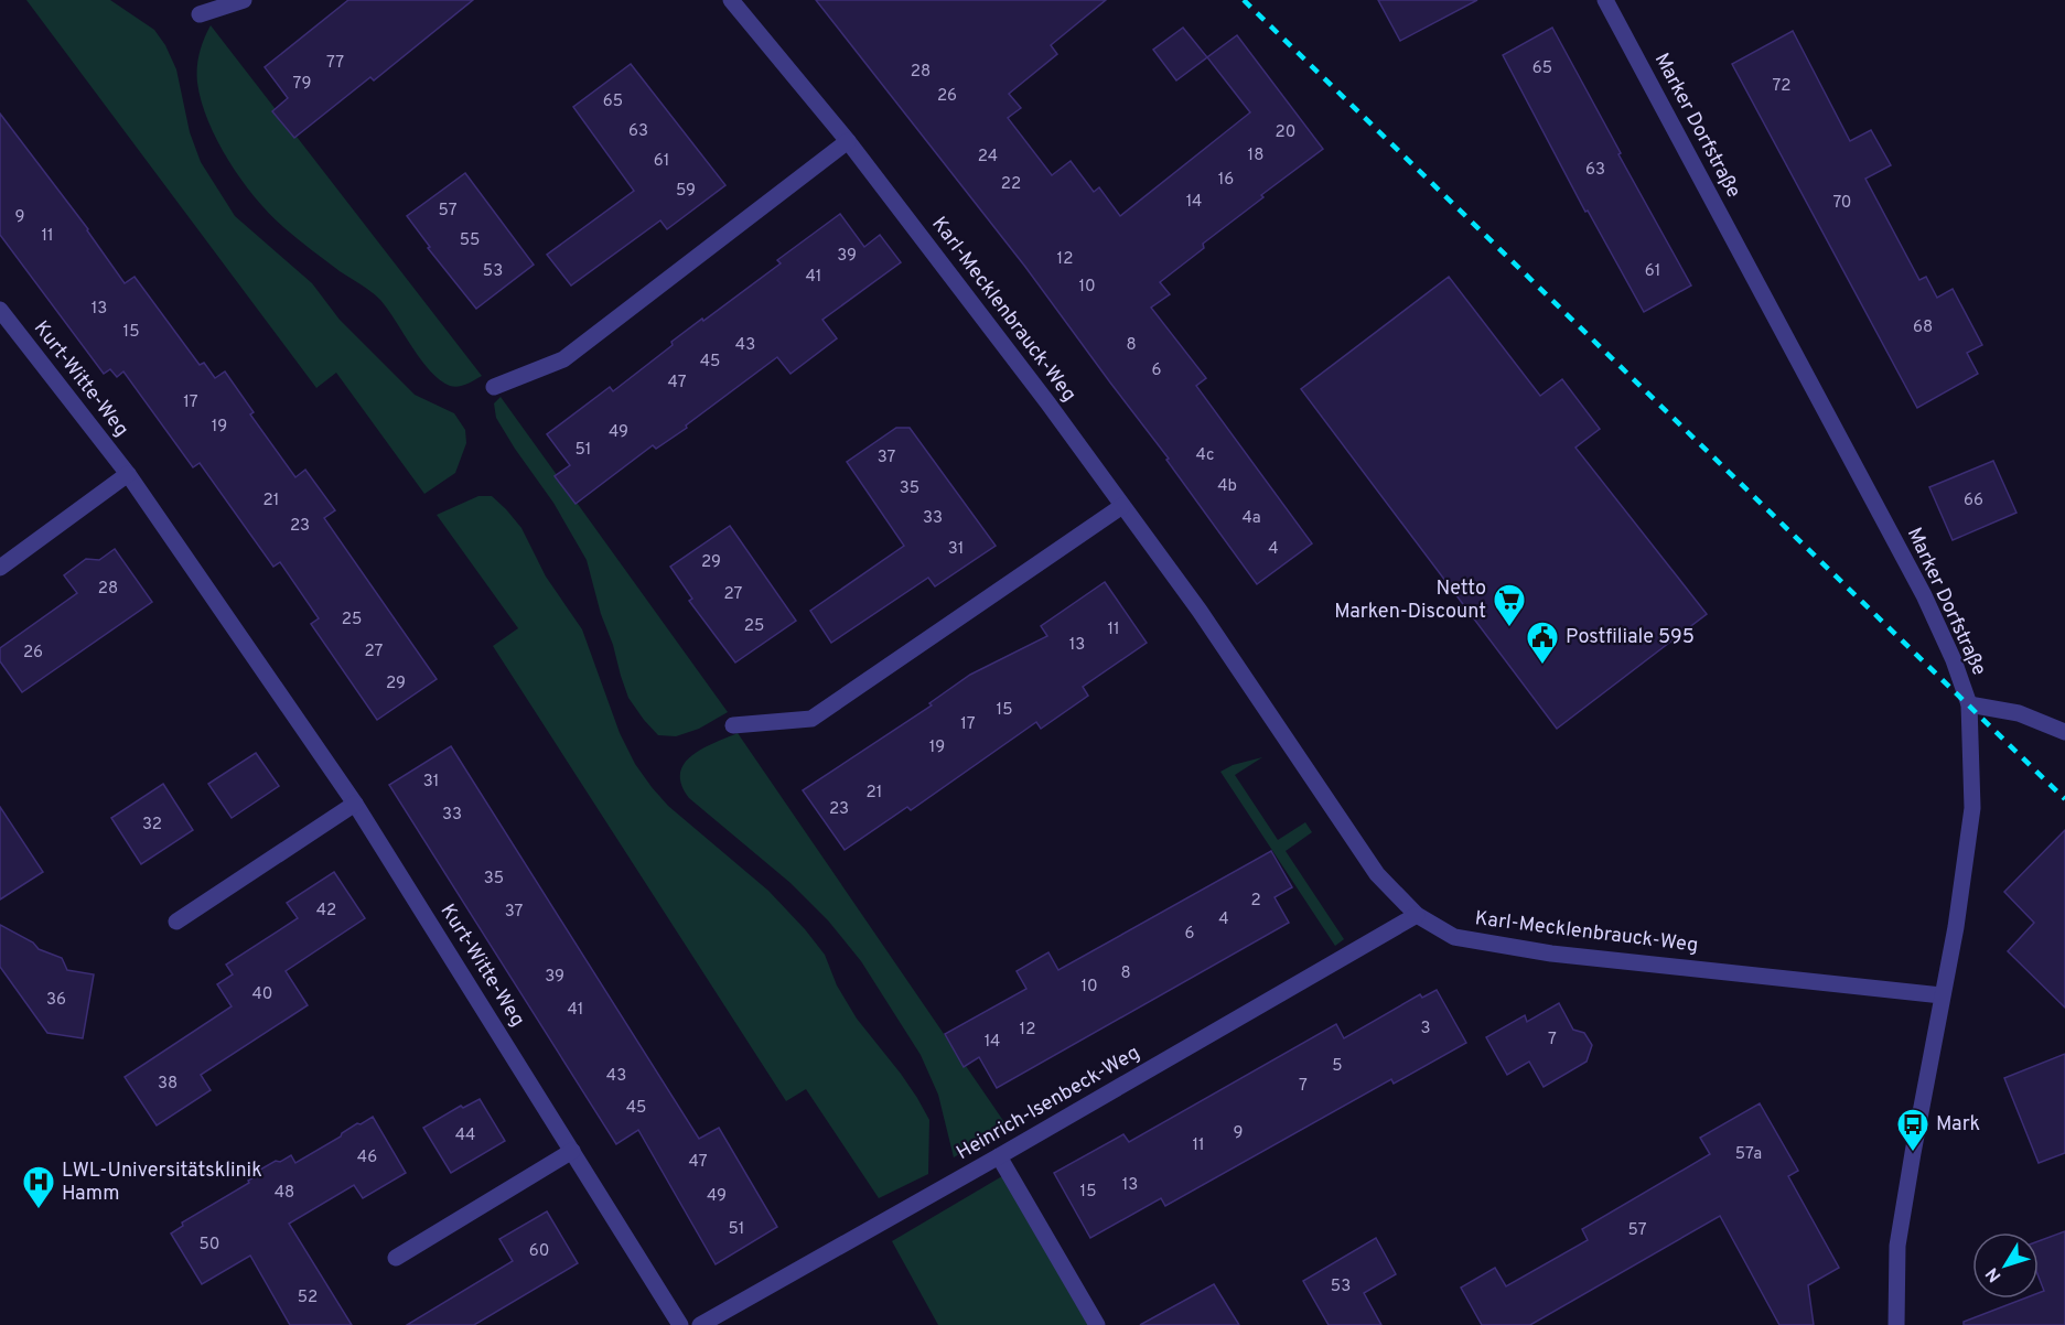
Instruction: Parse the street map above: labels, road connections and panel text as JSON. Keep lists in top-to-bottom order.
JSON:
{
  "streets": {
    "street": [
      "Marker Dorfstraße",
      "Karl-Mecklenbrauck-Weg",
      "Kurt-Witte-Weg",
      "Heinrich-Isenbeck-Weg"
    ]
  },
  "crossings": [
    ["Marker Dorfstraße", "Karl-Mecklenbrauck-Weg"],
    ["Karl-Mecklenbrauck-Weg", "Heinrich-Isenbeck-Weg"]
  ],
  "places": {
    "supermarket": ["Netto Marken-Discount"],
    "public building": ["Postfiliale 595"],
    "bus stop": ["Mark"],
    "hospital": ["LWL-Universitätsklinik Hamm"]
  },
  "house_numbers": [
    "77",
    "65",
    "28",
    "79",
    "72",
    "26",
    "65",
    "63",
    "20",
    "18",
    "24",
    "61",
    "63",
    "16",
    "22",
    "59",
    "14",
    "70",
    "57",
    "9",
    "11",
    "55",
    "39",
    "12",
    "53",
    "61",
    "41",
    "10",
    "13",
    "68",
    "15",
    "43",
    "8",
    "45",
    "6",
    "47",
    "17",
    "19",
    "49",
    "51",
    "4c",
    "37",
    "4b",
    "35",
    "21",
    "66",
    "33",
    "4a",
    "23",
    "31",
    "4",
    "29",
    "28",
    "27",
    "25",
    "25",
    "11",
    "13",
    "27",
    "26",
    "29",
    "15",
    "17",
    "19",
    "31",
    "21",
    "23",
    "33",
    "32",
    "35",
    "2",
    "42",
    "37",
    "4",
    "6",
    "8",
    "39",
    "10",
    "40",
    "36",
    "41",
    "3",
    "12",
    "7",
    "14",
    "5",
    "43",
    "38",
    "7",
    "45",
    "9",
    "44",
    "11",
    "57a",
    "46",
    "47",
    "13",
    "15",
    "48",
    "49",
    "51",
    "57",
    "50",
    "60",
    "53",
    "52"
  ],
  "north": "bottom left"
}
